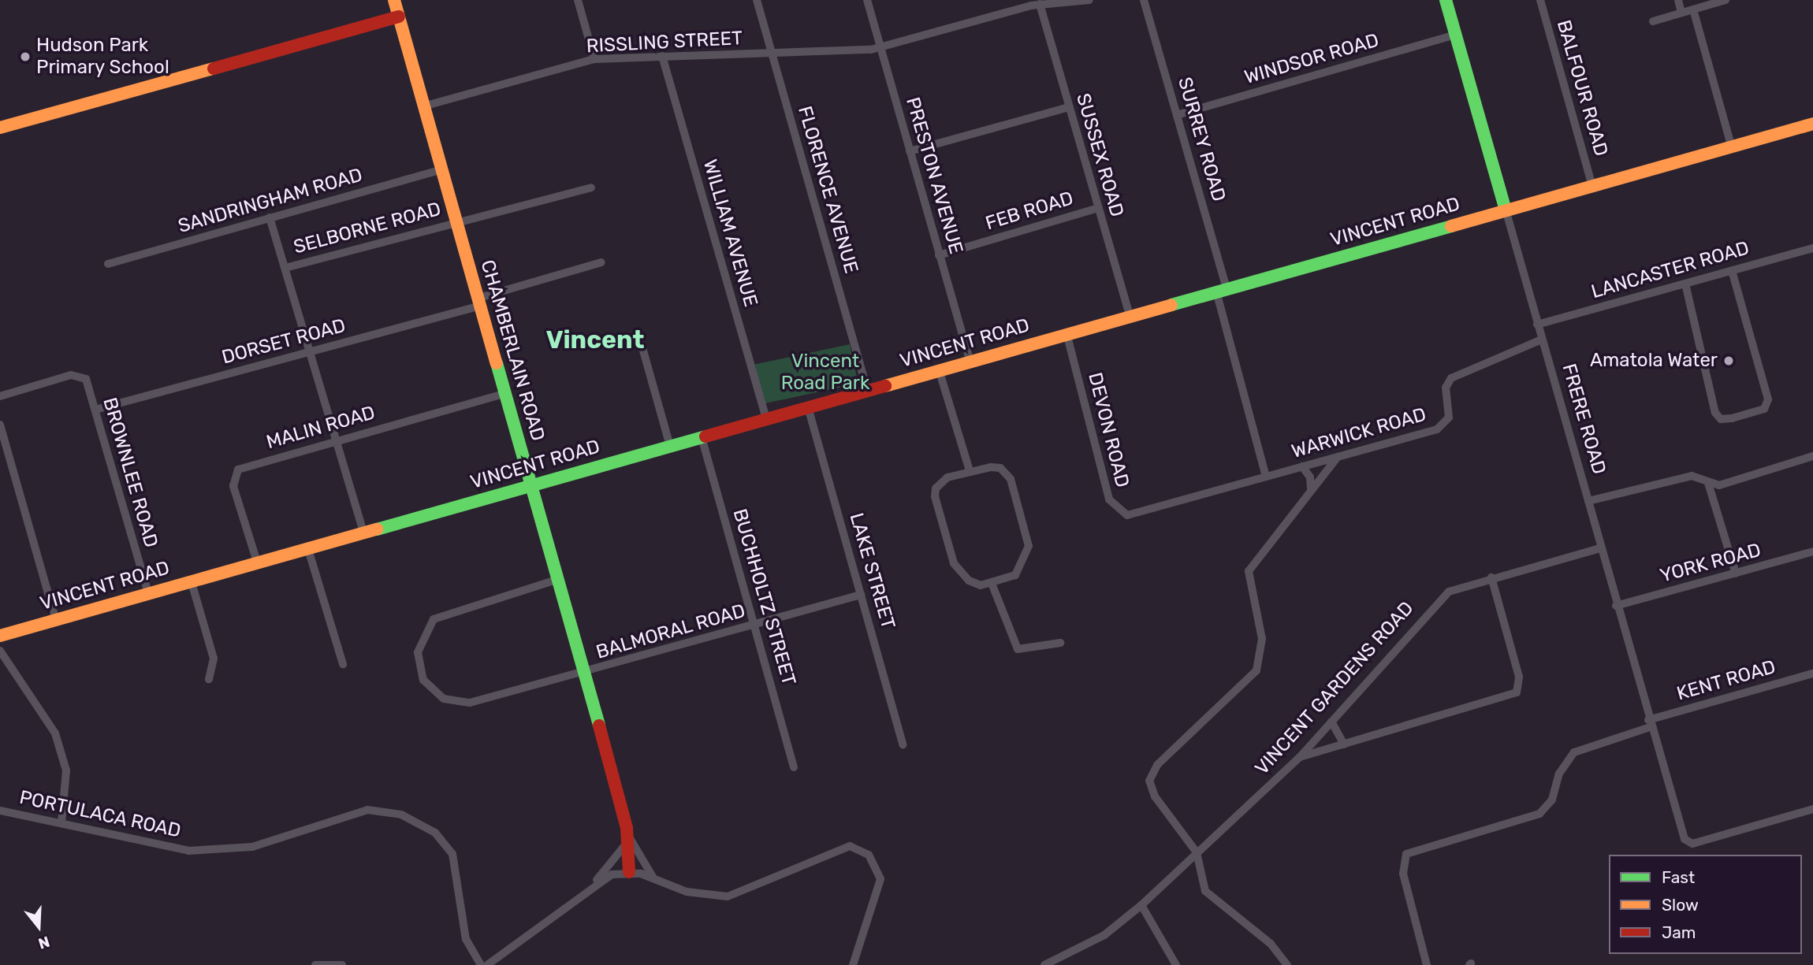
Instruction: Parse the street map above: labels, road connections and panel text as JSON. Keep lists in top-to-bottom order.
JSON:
{
  "streets": {
    "street": [
      "RISSLING STREET",
      "WINDSOR ROAD",
      "BALFOUR ROAD",
      "SURREY ROAD",
      "SUSSEX ROAD",
      "PRESTON AVENUE",
      "FLORENCE AVENUE",
      "SANDRINGHAM ROAD",
      "FEB ROAD",
      "VINCENT ROAD",
      "SELBORNE ROAD",
      "WILLIAM AVENUE",
      "LANCASTER ROAD",
      "DORSET ROAD",
      "CHAMBERLAIN ROAD",
      "FRERE ROAD",
      "MALIN ROAD",
      "DEVON ROAD",
      "WARWICK ROAD",
      "BROWNLEE ROAD",
      "YORK ROAD",
      "LAKE STREET",
      "BUCHHOLTZ STREET",
      "BALMORAL ROAD",
      "KENT ROAD",
      "VINCENT GARDENS ROAD",
      "PORTULACA ROAD"
    ]
  },
  "crossings": [
    ["RISSLING STREET", "SUSSEX ROAD"],
    ["RISSLING STREET", "PRESTON AVENUE"],
    ["RISSLING STREET", "FLORENCE AVENUE"],
    ["RISSLING STREET", "WILLIAM AVENUE"],
    ["RISSLING STREET", "CHAMBERLAIN ROAD"],
    ["WINDSOR ROAD", "SURREY ROAD"],
    ["WINDSOR ROAD", "FRERE ROAD"],
    ["BALFOUR ROAD", "VINCENT ROAD"],
    ["SURREY ROAD", "VINCENT ROAD"],
    ["SURREY ROAD", "WARWICK ROAD"],
    ["SUSSEX ROAD", "FEB ROAD"],
    ["SUSSEX ROAD", "VINCENT ROAD"],
    ["PRESTON AVENUE", "FEB ROAD"],
    ["PRESTON AVENUE", "VINCENT ROAD"],
    ["FLORENCE AVENUE", "VINCENT ROAD"],
    ["SANDRINGHAM ROAD", "CHAMBERLAIN ROAD"],
    ["VINCENT ROAD", "WILLIAM AVENUE"],
    ["VINCENT ROAD", "CHAMBERLAIN ROAD"],
    ["VINCENT ROAD", "FRERE ROAD"],
    ["VINCENT ROAD", "MALIN ROAD"],
    ["VINCENT ROAD", "DEVON ROAD"],
    ["VINCENT ROAD", "BROWNLEE ROAD"],
    ["VINCENT ROAD", "LAKE STREET"],
    ["VINCENT ROAD", "BUCHHOLTZ STREET"],
    ["SELBORNE ROAD", "CHAMBERLAIN ROAD"],
    ["LANCASTER ROAD", "FRERE ROAD"],
    ["DORSET ROAD", "CHAMBERLAIN ROAD"],
    ["DORSET ROAD", "BROWNLEE ROAD"],
    ["CHAMBERLAIN ROAD", "MALIN ROAD"],
    ["CHAMBERLAIN ROAD", "BALMORAL ROAD"],
    ["FRERE ROAD", "WARWICK ROAD"],
    ["FRERE ROAD", "YORK ROAD"],
    ["FRERE ROAD", "KENT ROAD"],
    ["FRERE ROAD", "VINCENT GARDENS ROAD"],
    ["DEVON ROAD", "WARWICK ROAD"],
    ["LAKE STREET", "BALMORAL ROAD"],
    ["BUCHHOLTZ STREET", "BALMORAL ROAD"]
  ],
  "districts": ["Vincent"],
  "parks": ["Vincent Road Park"],
  "places": ["Hudson Park Primary School", "Amatola Water"],
  "legend": ["Fast", "Slow", "Jam"],
  "north": "bottom"
}
